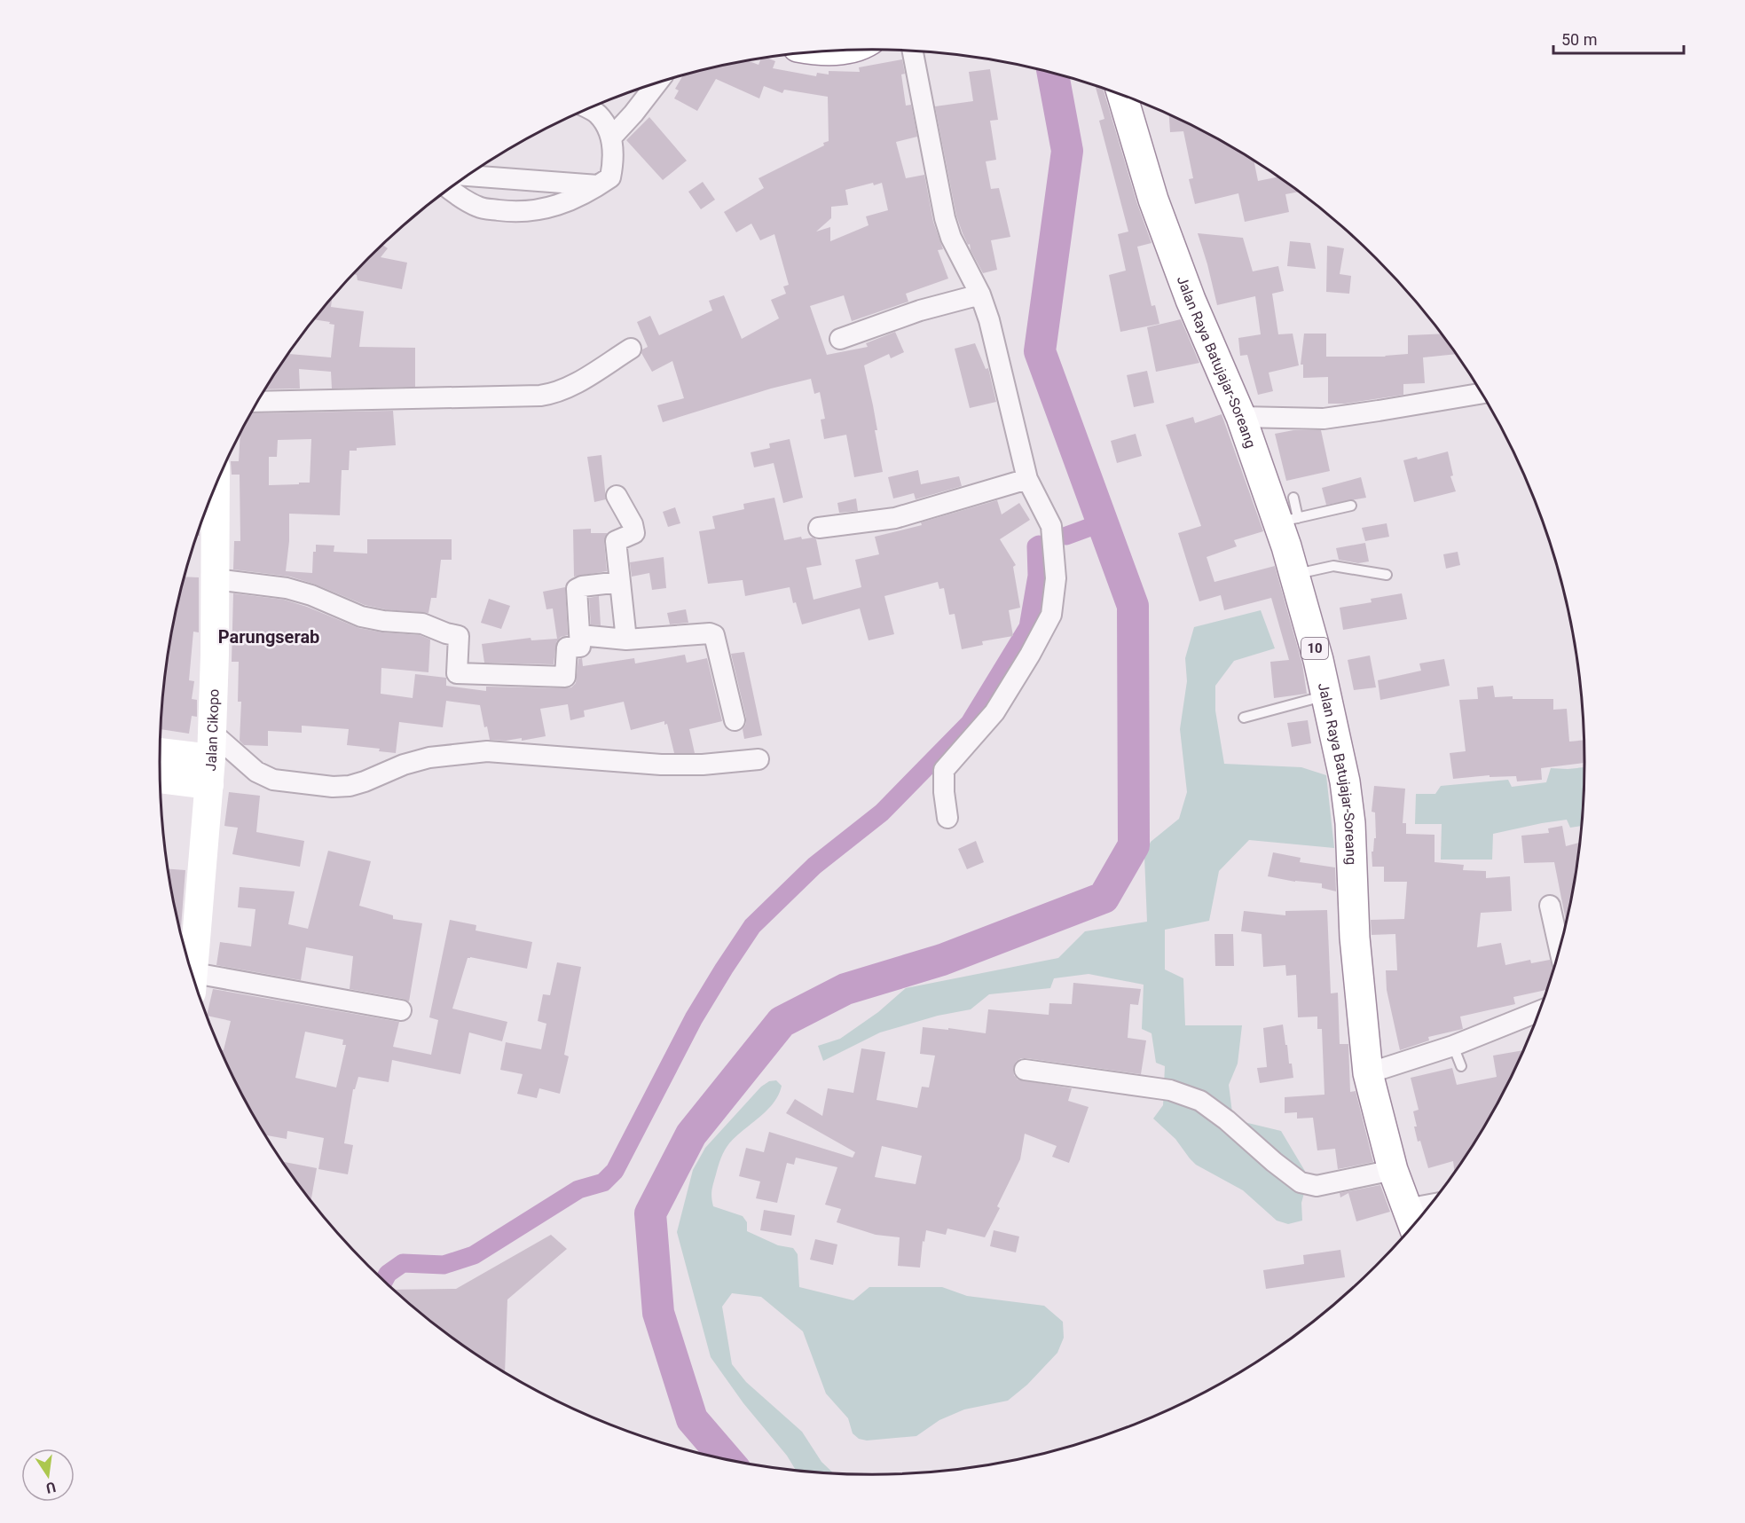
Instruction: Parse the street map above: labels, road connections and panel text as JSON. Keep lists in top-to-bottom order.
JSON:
{
  "streets": {
    "highway": ["Jalan Raya Batujajar-Soreang", "10"],
    "street": ["Jalan Cikopo"]
  },
  "districts": ["Parungserab"],
  "scale_bar": "50 m",
  "north": "bottom"
}
